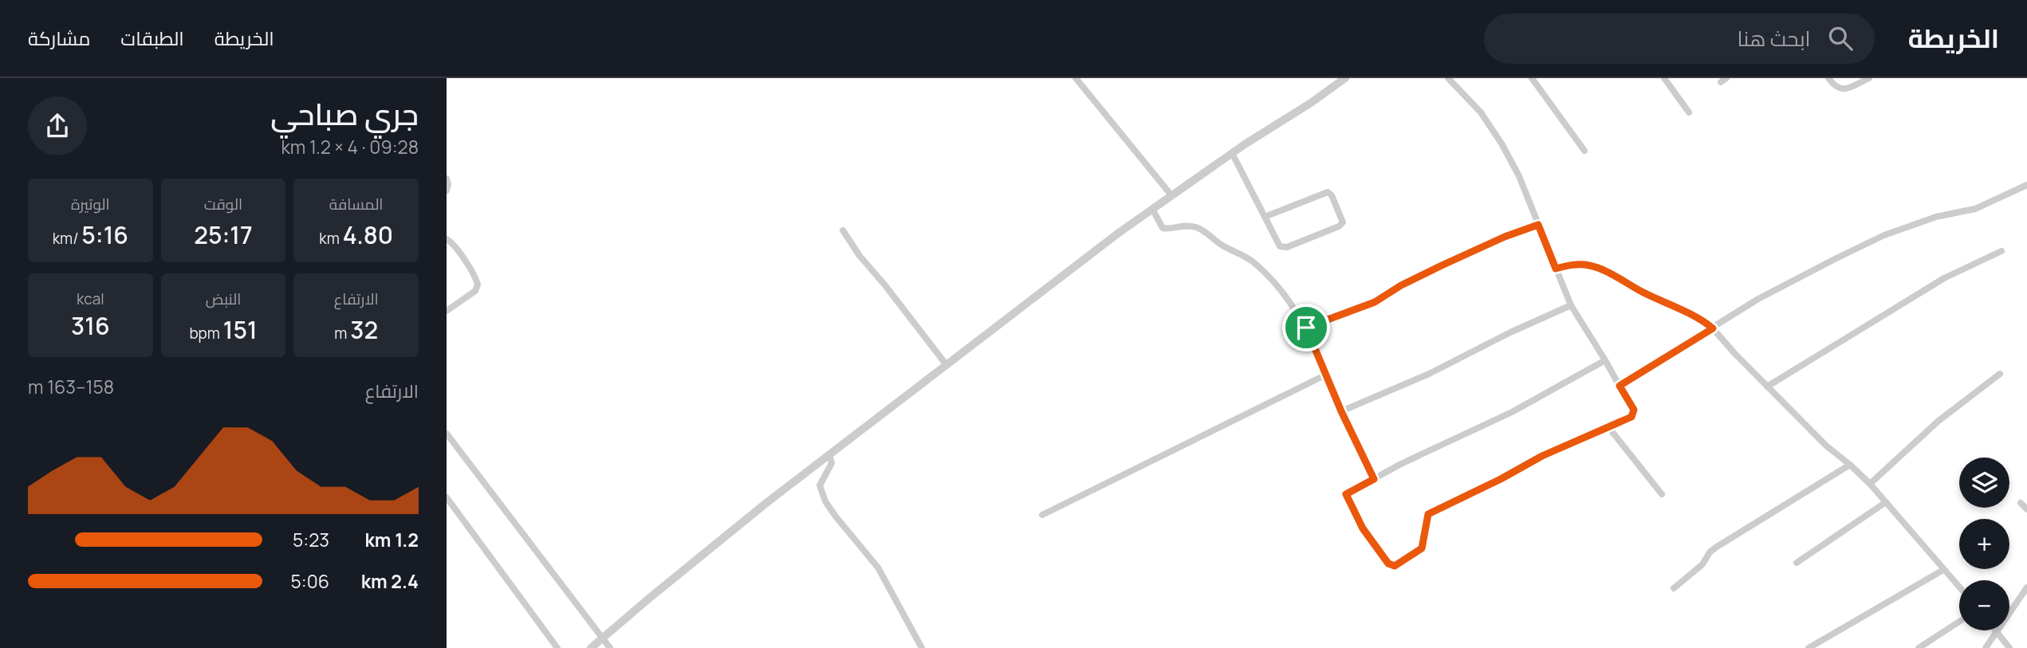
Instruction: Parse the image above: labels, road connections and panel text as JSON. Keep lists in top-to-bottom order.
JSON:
{
  "page": {
    "header": "الخريطة",
    "search": "ابحث هنا",
    "nav": ["الخريطة", "الطبقات", "مشاركة"],
    "heading": ["جري صباحي", "09:28 · 4 × 1.2 km"],
    "stats": [
      ["المسافة", "4.80 km"],
      ["الوقت", "25:17"],
      ["الوتيرة", "5:16 /km"],
      ["الارتفاع", "32 m"],
      ["النبض", "151 bpm"],
      ["kcal", "316"]
    ],
    "chart": ["الارتفاع", "158–163 m"],
    "map_buttons": ["+", "−"],
    "list": [
      {
        "name": "1.2 km",
        "note": "5:23"
      },
      {
        "name": "2.4 km",
        "note": "5:06"
      }
    ]
  }
}
